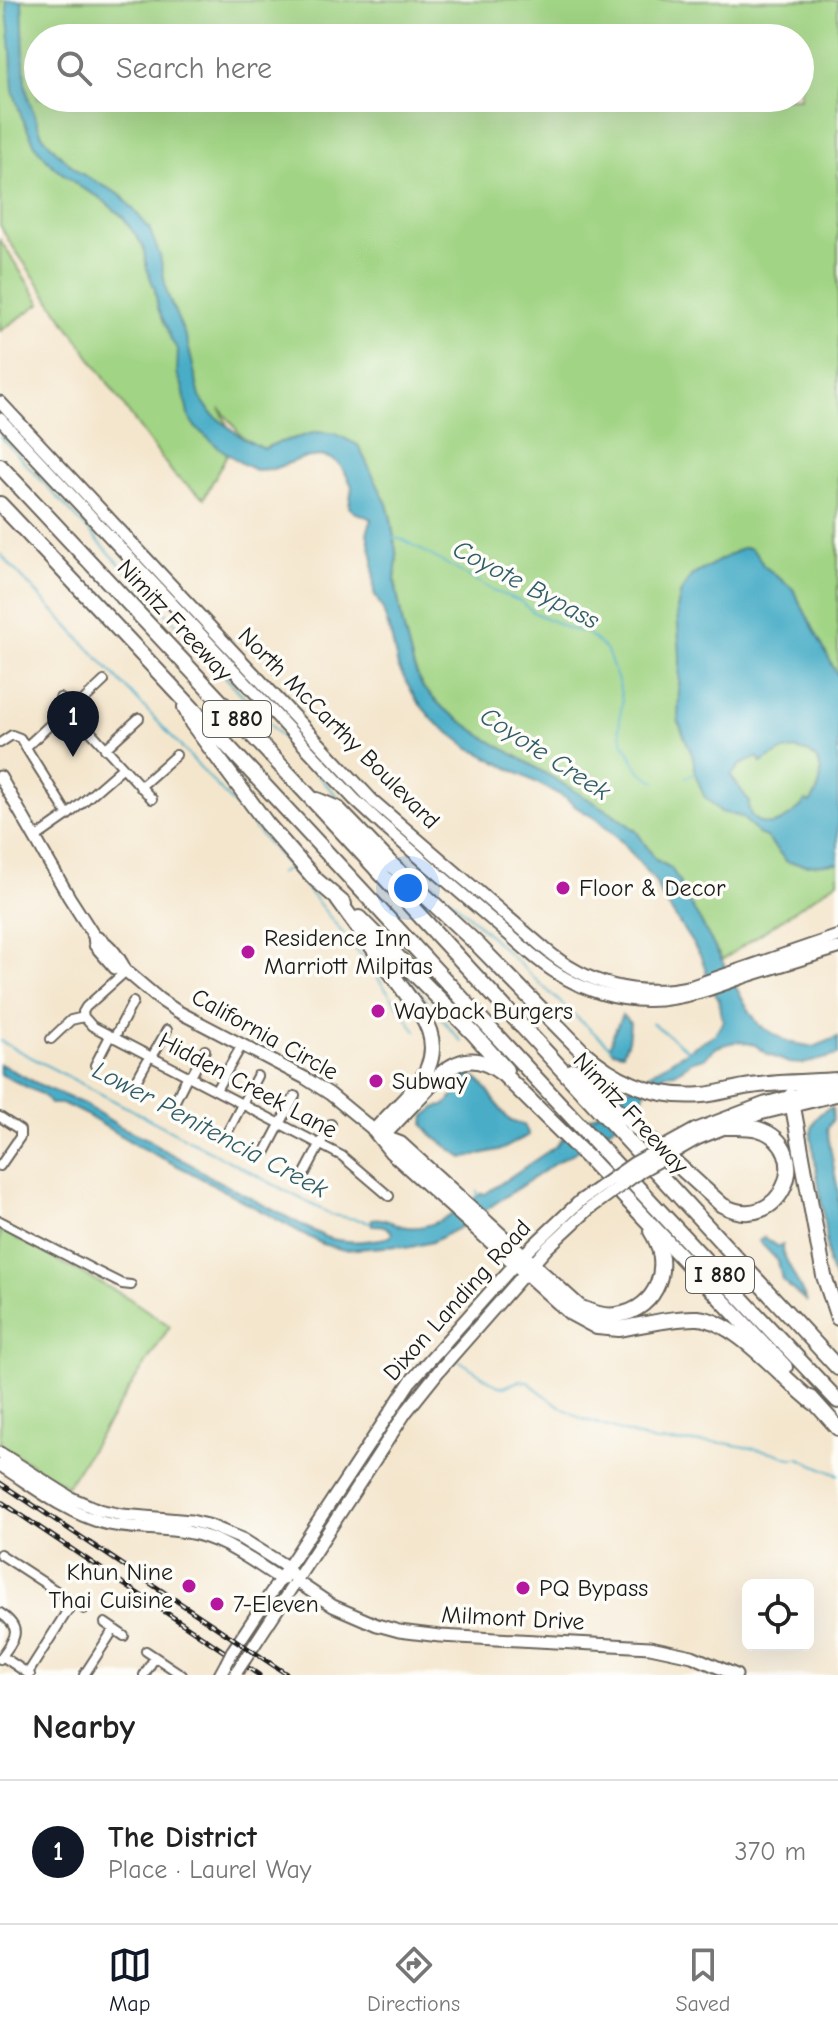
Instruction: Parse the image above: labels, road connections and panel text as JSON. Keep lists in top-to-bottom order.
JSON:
{
  "streets": {
    "highway": ["Nimitz Freeway", "I 880", "California Circle"],
    "main road": ["North McCarthy Boulevard", "Dixon Landing Road", "Milmont Drive"],
    "street": ["Hidden Creek Lane"]
  },
  "crossings": [
    ["California Circle", "Dixon Landing Road"],
    ["Dixon Landing Road", "Milmont Drive"]
  ],
  "water": ["Coyote Bypass", "Coyote Creek", "Lower Penitencia Creek"],
  "places": [
    "Floor & Decor",
    "Residence Inn Marriott Milpitas",
    "Wayback Burgers",
    "Subway",
    "Khun Nine Thai Cuisine",
    "PQ Bypass",
    "7-Eleven"
  ],
  "page": {
    "search": "Search here",
    "pins": "1",
    "heading": "Nearby",
    "list": [
      {
        "mark": "1",
        "name": "The District",
        "note": "Place · Laurel Way",
        "value": "370 m"
      }
    ],
    "nav": ["Map", "Directions", "Saved"]
  }
}
